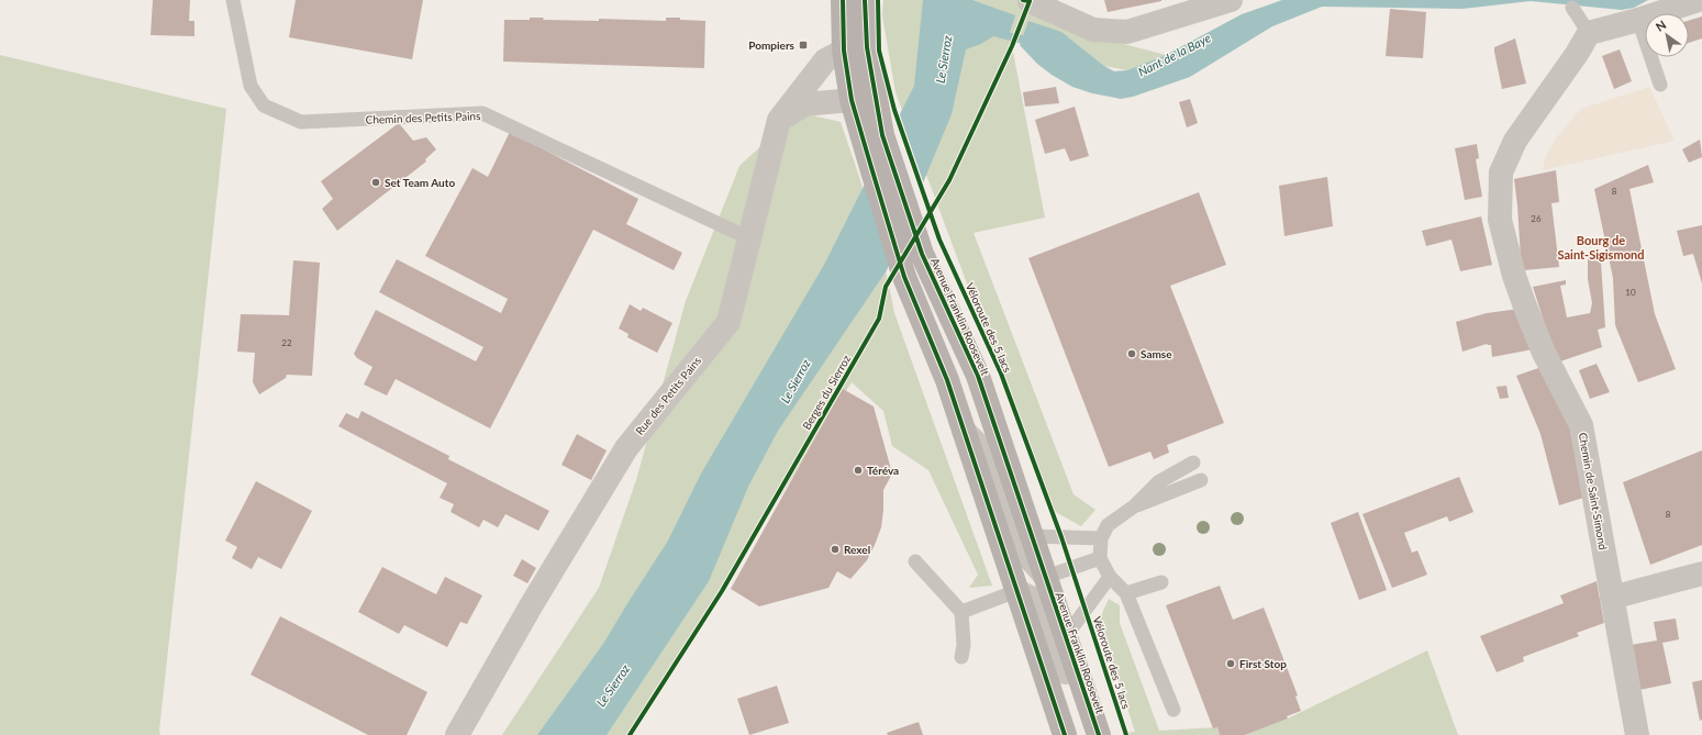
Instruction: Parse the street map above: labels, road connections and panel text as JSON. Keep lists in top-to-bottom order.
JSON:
{
  "streets": {
    "main road": ["Avenue Franklin Roosevelt"],
    "street": ["Rue des Petits Pains", "Chemin de Saint-Simond"],
    "lane": ["Chemin des Petits Pains"],
    "cycle path": ["Véloroute des 5 lacs", "Berges du Sierroz"]
  },
  "crossings": [
    ["Chemin des Petits Pains", "Rue des Petits Pains"]
  ],
  "districts": ["Bourg de Saint-Sigismond"],
  "water": ["Nant de la Baye", "Le Sierroz"],
  "places": {
    "transit": ["Pompiers"],
    "other": [
      "Set Team Auto",
      "Samse",
      "Téréva",
      "Rexel",
      "First Stop"
    ]
  },
  "house_numbers": [
    "8",
    "26",
    "10",
    "22",
    "8"
  ],
  "north": "top left"
}
